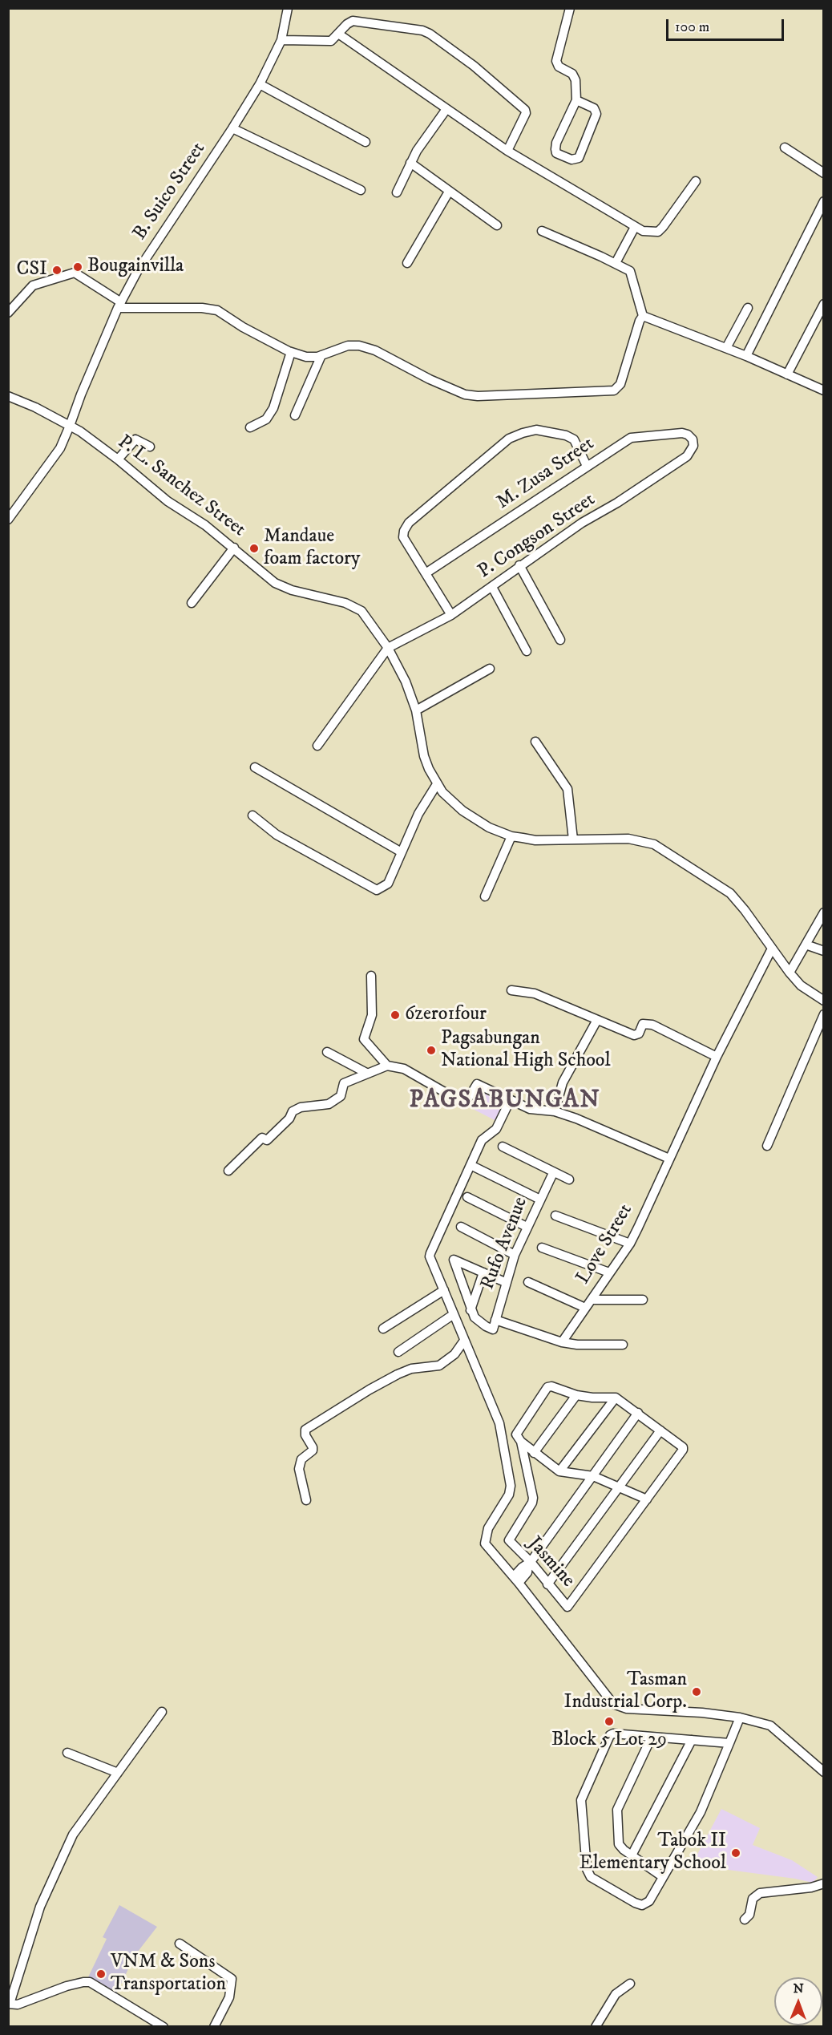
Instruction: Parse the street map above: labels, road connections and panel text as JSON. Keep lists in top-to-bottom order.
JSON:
{
  "streets": {
    "street": [
      "B. Suico Street",
      "M. Zusa Street",
      "P. L. Sanchez Street",
      "P. Congson Street",
      "Rufo Avenue",
      "Love Street",
      "Jasmine"
    ]
  },
  "crossings": [
    ["B. Suico Street", "P. L. Sanchez Street"],
    ["M. Zusa Street", "P. Congson Street"],
    ["P. L. Sanchez Street", "P. Congson Street"],
    ["P. L. Sanchez Street", "Love Street"]
  ],
  "districts": ["PAGSABUNGAN"],
  "places": [
    "Bougainvilla",
    "CSI",
    "Mandaue foam factory",
    "6zero1four",
    "Pagsabungan National High School",
    "Tasman Industrial Corp.",
    "Block 5 Lot 29",
    "Tabok II Elementary School",
    "VNM & Sons Transportation"
  ],
  "scale_bar": "100 m",
  "north": "top"
}
